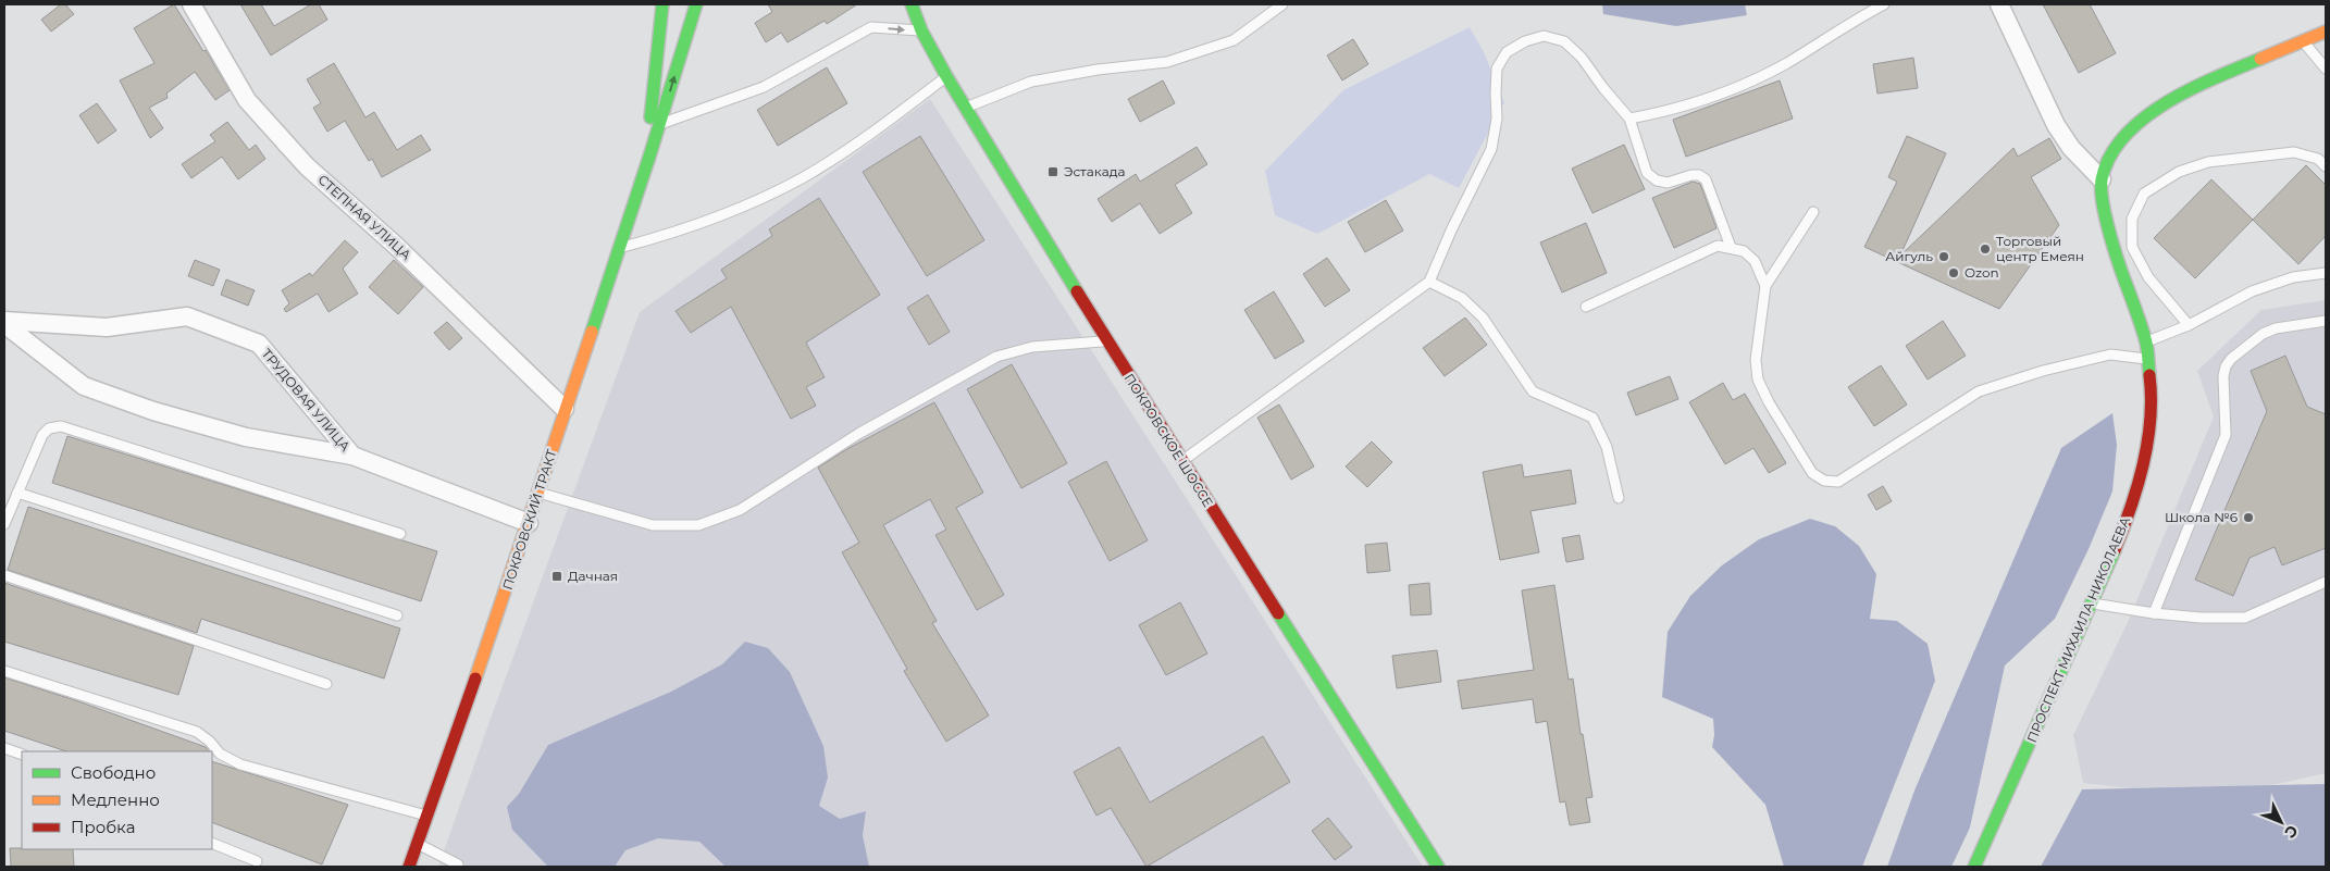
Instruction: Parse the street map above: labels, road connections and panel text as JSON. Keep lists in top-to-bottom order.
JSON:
{
  "streets": {
    "main road": ["ПОКРОВСКОЕ ШОССЕ", "ПОКРОВСКИЙ ТРАКТ", "ПРОСПЕКТ МИХАИЛА НИКОЛАЕВА"],
    "street": ["СТЕПНАЯ УЛИЦА", "ТРУДОВАЯ УЛИЦА"]
  },
  "crossings": [
    ["СТЕПНАЯ УЛИЦА", "ПОКРОВСКИЙ ТРАКТ"],
    ["ТРУДОВАЯ УЛИЦА", "ПОКРОВСКИЙ ТРАКТ"]
  ],
  "places": {
    "transit": ["Эстакада", "Дачная"],
    "other": [
      "Торговый центр Емеян",
      "Айгуль",
      "Ozon",
      "Школа №6"
    ]
  },
  "legend": ["Свободно", "Медленно", "Пробка"],
  "north": "bottom right"
}
